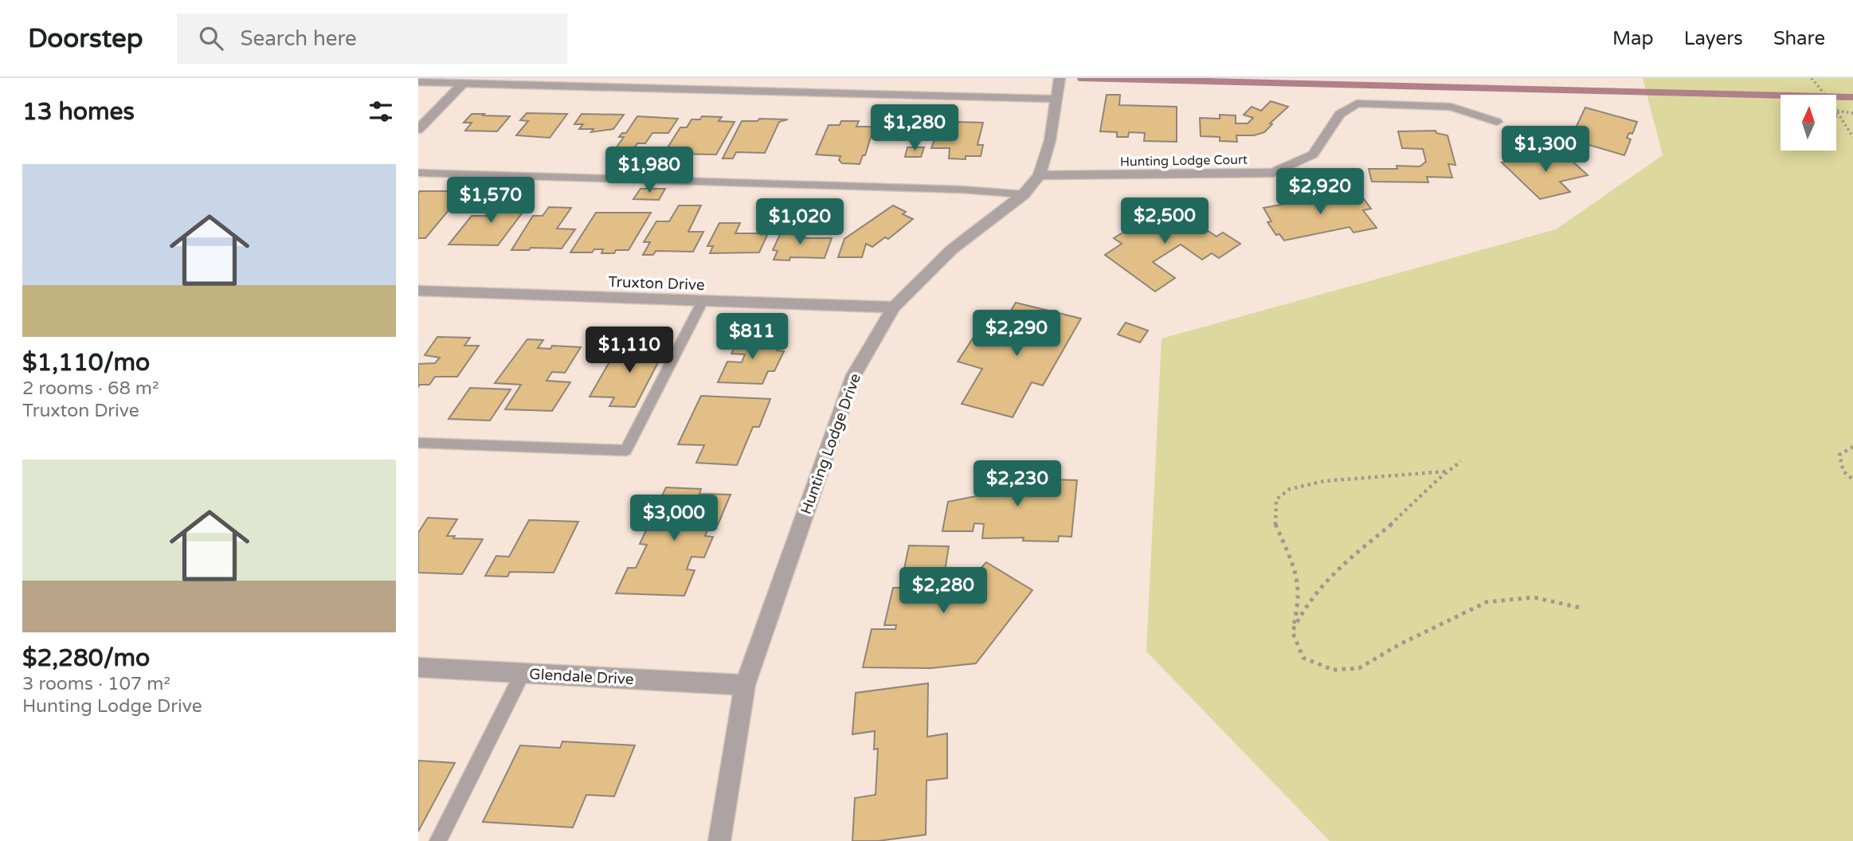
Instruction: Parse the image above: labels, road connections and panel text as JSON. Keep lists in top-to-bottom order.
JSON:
{
  "streets": {
    "street": [
      "Hunting Lodge Court",
      "Truxton Drive",
      "Hunting Lodge Drive",
      "Glendale Drive"
    ]
  },
  "crossings": [
    ["Hunting Lodge Court", "Hunting Lodge Drive"],
    ["Truxton Drive", "Hunting Lodge Drive"],
    ["Hunting Lodge Drive", "Glendale Drive"]
  ],
  "north": "top",
  "page": {
    "header": "Doorstep",
    "search": "Search here",
    "nav": ["Map", "Layers", "Share"],
    "heading": "13 homes",
    "price": [
      "$1,280",
      "$1,300",
      "$1,980",
      "$2,920",
      "$1,570",
      "$2,500",
      "$1,020",
      "$2,290",
      "$811",
      "$1,110",
      "$2,230",
      "$3,000",
      "$2,280"
    ],
    "list": [
      {
        "name": "$1,110/mo",
        "note": "2 rooms · 68 m² · Truxton Drive"
      },
      {
        "name": "$2,280/mo",
        "note": "3 rooms · 107 m² · Hunting Lodge Drive"
      }
    ]
  }
}
